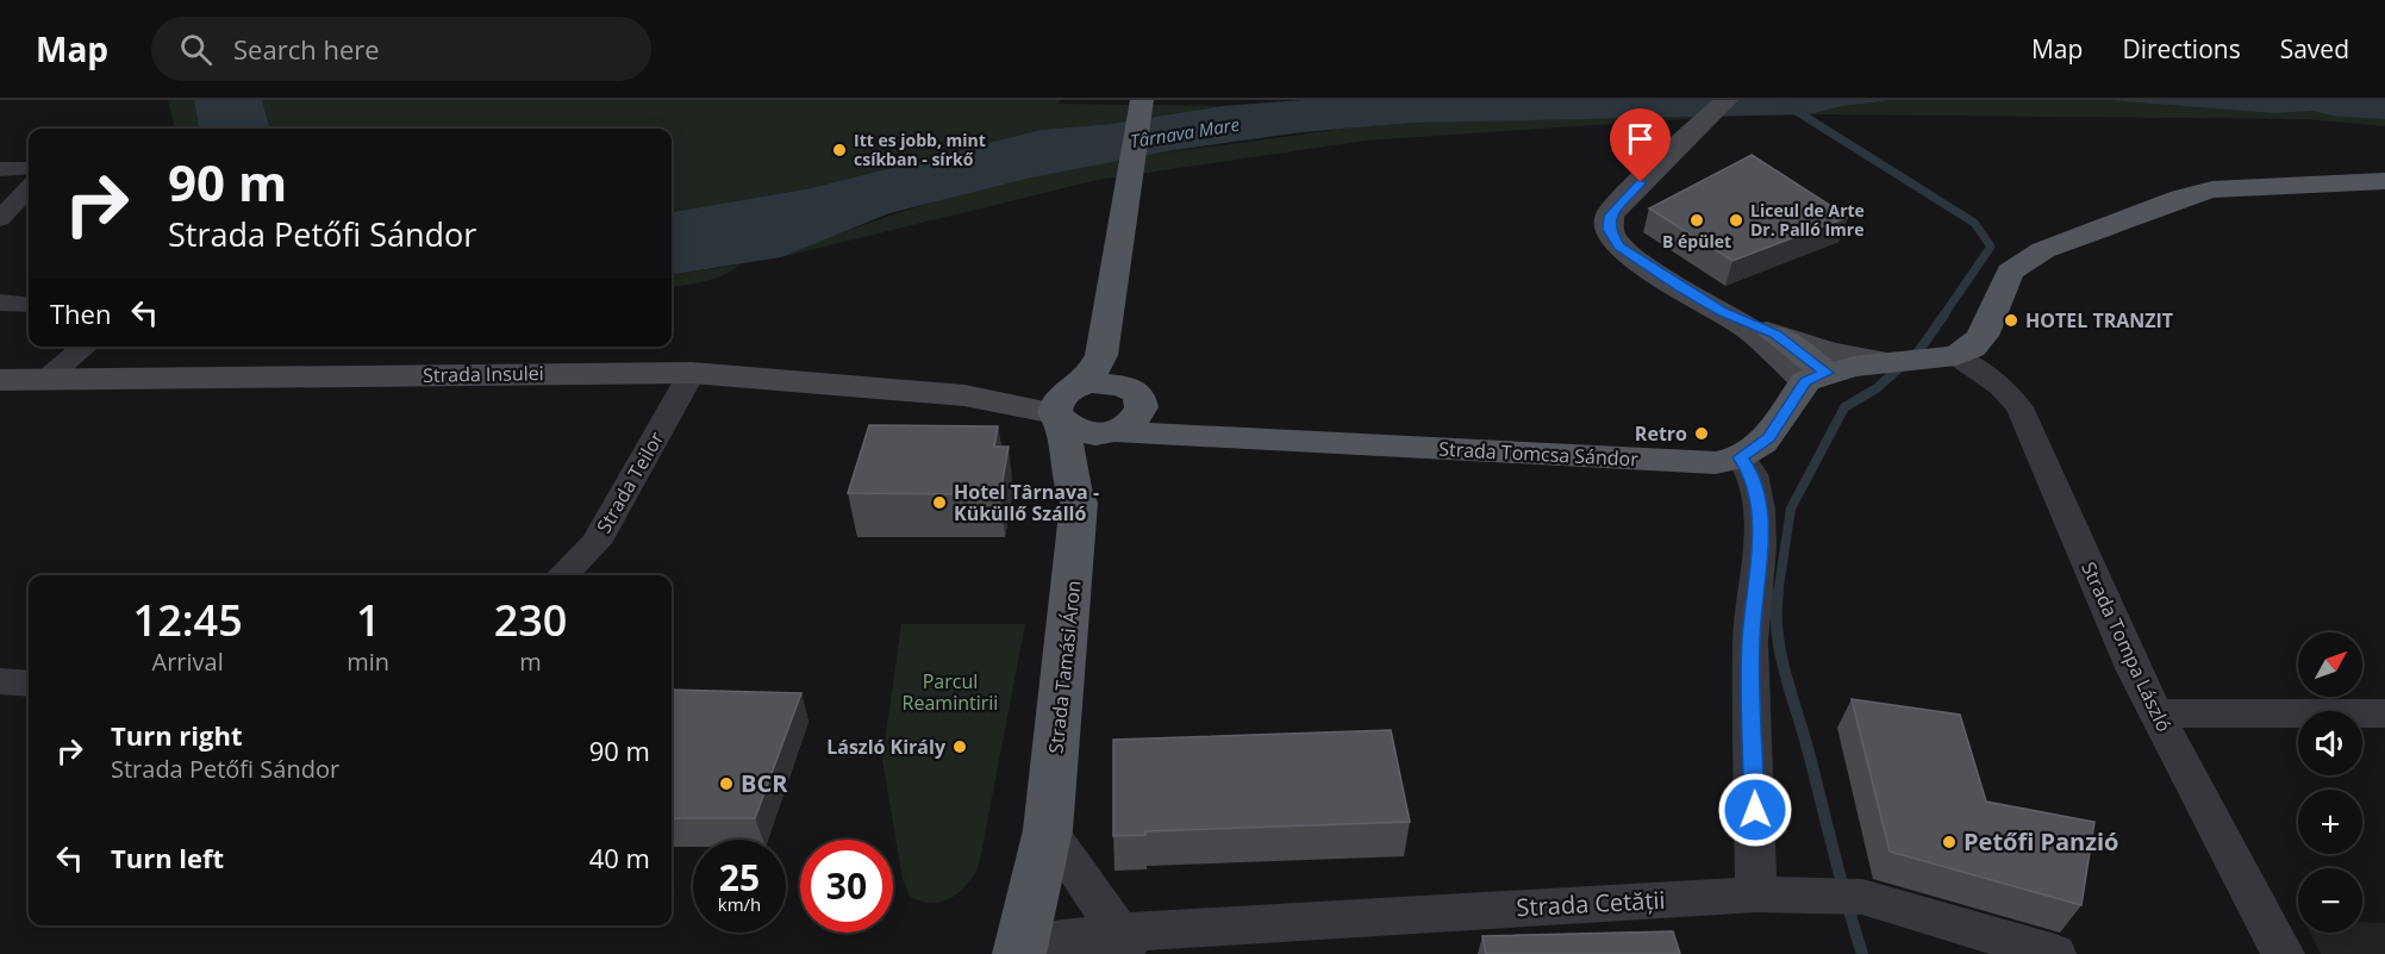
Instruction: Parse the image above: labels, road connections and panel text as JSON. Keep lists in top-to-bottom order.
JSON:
{
  "streets": {
    "main road": ["Strada Insulei", "Strada Tomcsa Sándor", "Strada Tamási Áron"],
    "street": ["Strada Teilor", "Strada Tompa László", "Strada Cetății"]
  },
  "crossings": [
    ["Strada Insulei", "Strada Teilor"],
    ["Strada Insulei", "Strada Tamási Áron"],
    ["Strada Tamási Áron", "Strada Cetății"]
  ],
  "water": ["Târnava Mare"],
  "parks": ["Parcul Reamintirii"],
  "places": [
    "Itt es jobb, mint csíkban - sírkő",
    "B épület",
    "Liceul de Arte Dr. Palló Imre",
    "HOTEL TRANZIT",
    "Retro",
    "Hotel Târnava - Küküllő Szálló",
    "László Király",
    "BCR",
    "Petőfi Panzió"
  ],
  "north": "top right",
  "page": {
    "header": "Map",
    "search": "Search here",
    "nav": ["Map", "Directions", "Saved"],
    "turn": ["90 m", "Strada Petőfi Sándor"],
    "then": "Then",
    "eta": [
      "12:45",
      "Arrival",
      "1",
      "min",
      "230",
      "m"
    ],
    "map_buttons": ["+", "−"],
    "list": [
      {
        "name": "Turn right",
        "note": "Strada Petőfi Sándor",
        "value": "90 m"
      },
      {
        "name": "Turn left",
        "value": "40 m"
      }
    ],
    "speed": "25 km/h",
    "limit": "30"
  }
}
